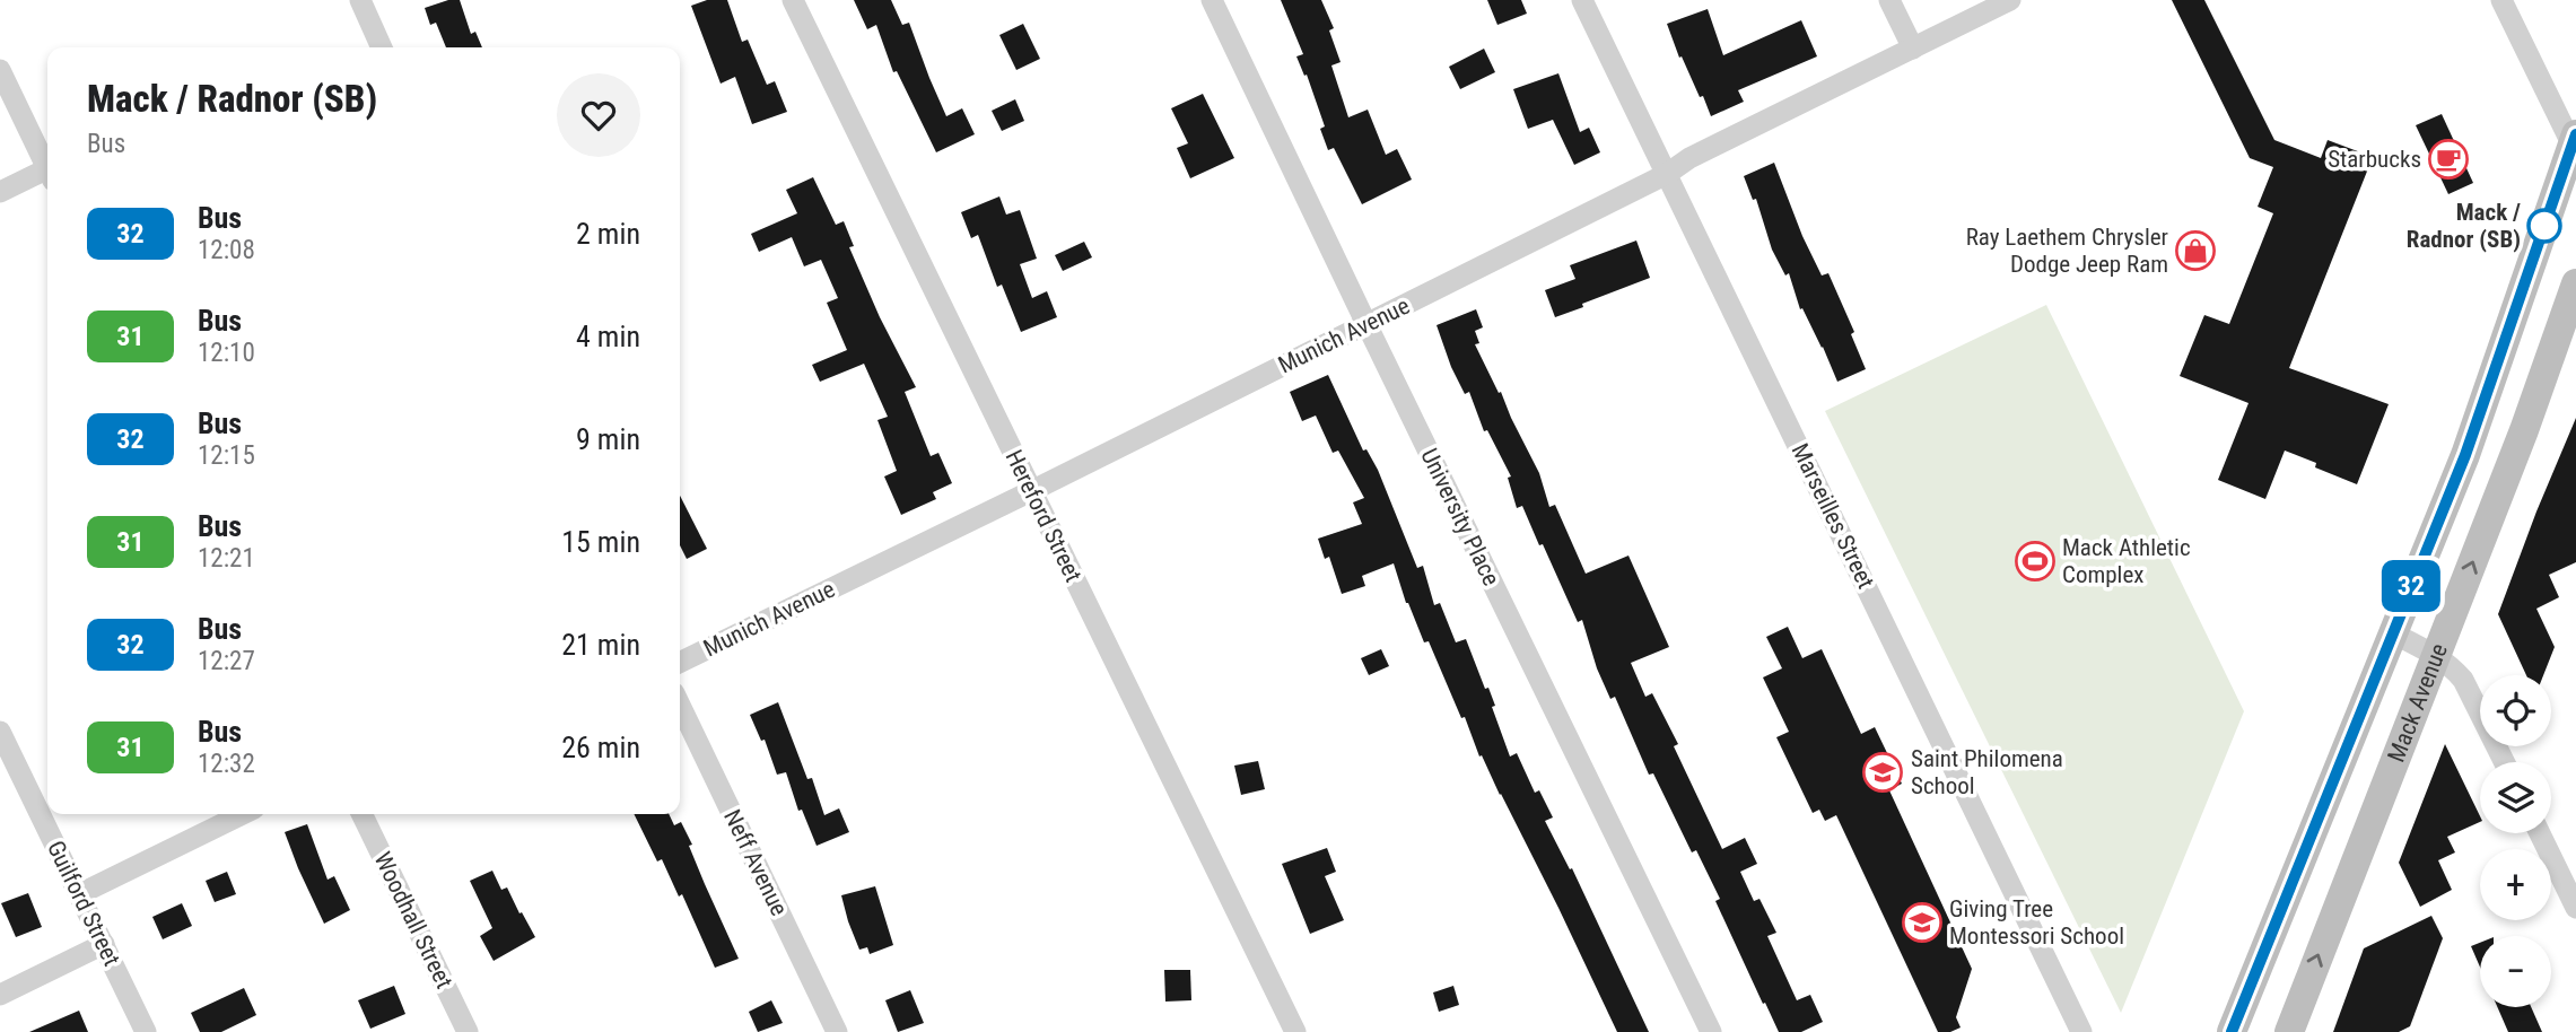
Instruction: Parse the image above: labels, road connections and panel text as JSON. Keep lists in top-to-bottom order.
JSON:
{
  "streets": {
    "main road": ["Mack Avenue"],
    "street": [
      "Munich Avenue",
      "Hereford Street",
      "Marseilles Street",
      "University Place",
      "Neff Avenue",
      "Guilford Street",
      "Woodhall Street"
    ]
  },
  "crossings": [
    ["Munich Avenue", "Hereford Street"],
    ["Munich Avenue", "Marseilles Street"],
    ["Munich Avenue", "University Place"]
  ],
  "places": {
    "cafe": ["Starbucks"],
    "other": ["Mack / Radnor (SB)"],
    "shop": ["Ray Laethem Chrysler Dodge Jeep Ram"],
    "sports": ["Mack Athletic Complex"],
    "school or university": ["Saint Philomena School", "Giving Tree Montessori School"]
  },
  "lines": ["bus line 32"],
  "page": {
    "on_map": "32",
    "heading": ["Mack / Radnor (SB)", "Bus"],
    "list": [
      {
        "mark": "32",
        "name": "Bus",
        "note": "12:08",
        "value": "2 min"
      },
      {
        "mark": "31",
        "name": "Bus",
        "note": "12:10",
        "value": "4 min"
      },
      {
        "mark": "32",
        "name": "Bus",
        "note": "12:15",
        "value": "9 min"
      },
      {
        "mark": "31",
        "name": "Bus",
        "note": "12:21",
        "value": "15 min"
      },
      {
        "mark": "32",
        "name": "Bus",
        "note": "12:27",
        "value": "21 min"
      },
      {
        "mark": "31",
        "name": "Bus",
        "note": "12:32",
        "value": "26 min"
      }
    ],
    "map_buttons": ["+", "−"]
  }
}
